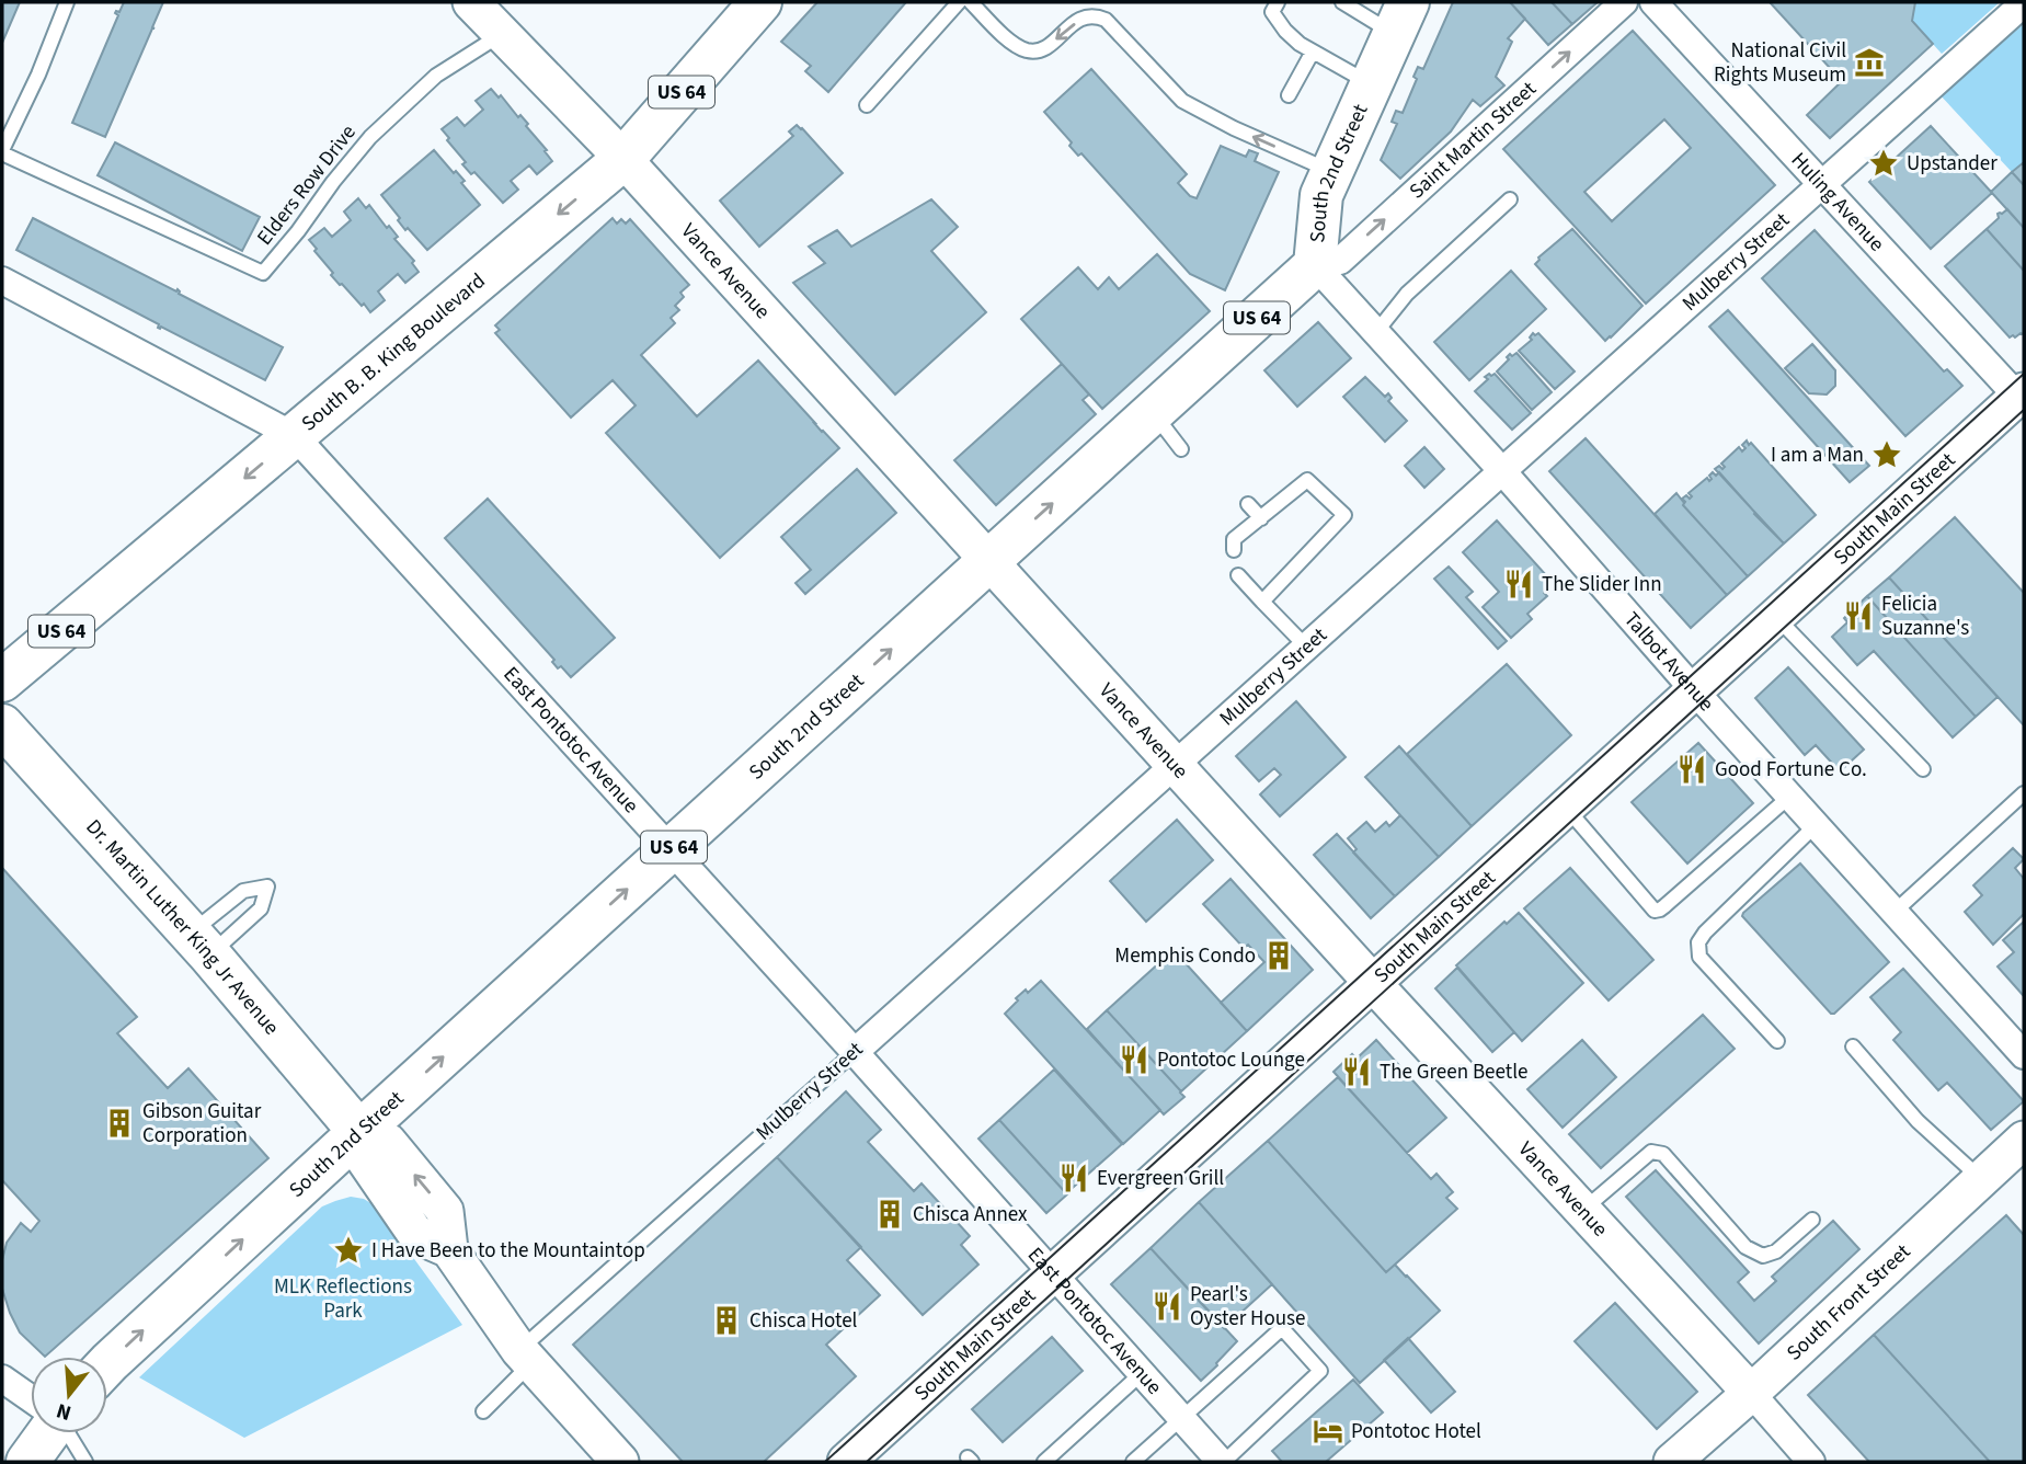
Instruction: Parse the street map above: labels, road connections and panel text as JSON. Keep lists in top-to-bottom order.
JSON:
{
  "streets": {
    "main road": [
      "US 64",
      "South 2nd Street",
      "South B. B. King Boulevard",
      "Dr. Martin Luther King Jr Avenue"
    ],
    "street": [
      "Saint Martin Street",
      "Huling Avenue",
      "Mulberry Street",
      "Vance Avenue",
      "South Main Street",
      "Talbot Avenue",
      "East Pontotoc Avenue",
      "South Front Street"
    ],
    "lane": ["Elders Row Drive"]
  },
  "crossings": [
    ["Saint Martin Street", "South 2nd Street"],
    ["Saint Martin Street", "Talbot Avenue"],
    ["South 2nd Street", "Vance Avenue"],
    ["South 2nd Street", "Talbot Avenue"],
    ["South 2nd Street", "East Pontotoc Avenue"],
    ["South 2nd Street", "Dr. Martin Luther King Jr Avenue"],
    ["Elders Row Drive", "Vance Avenue"],
    ["Huling Avenue", "Mulberry Street"],
    ["Huling Avenue", "South Main Street"],
    ["Mulberry Street", "Vance Avenue"],
    ["Mulberry Street", "Talbot Avenue"],
    ["Mulberry Street", "East Pontotoc Avenue"],
    ["Mulberry Street", "Dr. Martin Luther King Jr Avenue"],
    ["Vance Avenue", "South B. B. King Boulevard"],
    ["Vance Avenue", "South Main Street"],
    ["Vance Avenue", "South Front Street"],
    ["South B. B. King Boulevard", "East Pontotoc Avenue"],
    ["South Main Street", "Talbot Avenue"],
    ["South Main Street", "East Pontotoc Avenue"]
  ],
  "one_way": ["Saint Martin Street", "South 2nd Street", "South B. B. King Boulevard"],
  "parks": ["MLK Reflections Park"],
  "places": {
    "museum": ["National Civil Rights Museum"],
    "place": ["Upstander", "I am a Man", "I Have Been to the Mountaintop"],
    "restaurant": [
      "The Slider Inn",
      "Felicia Suzanne's",
      "Good Fortune Co.",
      "Pontotoc Lounge",
      "The Green Beetle",
      "Evergreen Grill",
      "Pearl's Oyster House"
    ],
    "building": [
      "Memphis Condo",
      "Gibson Guitar Corporation",
      "Chisca Annex",
      "Chisca Hotel"
    ],
    "hotel": ["Pontotoc Hotel"]
  },
  "north": "bottom"
}
